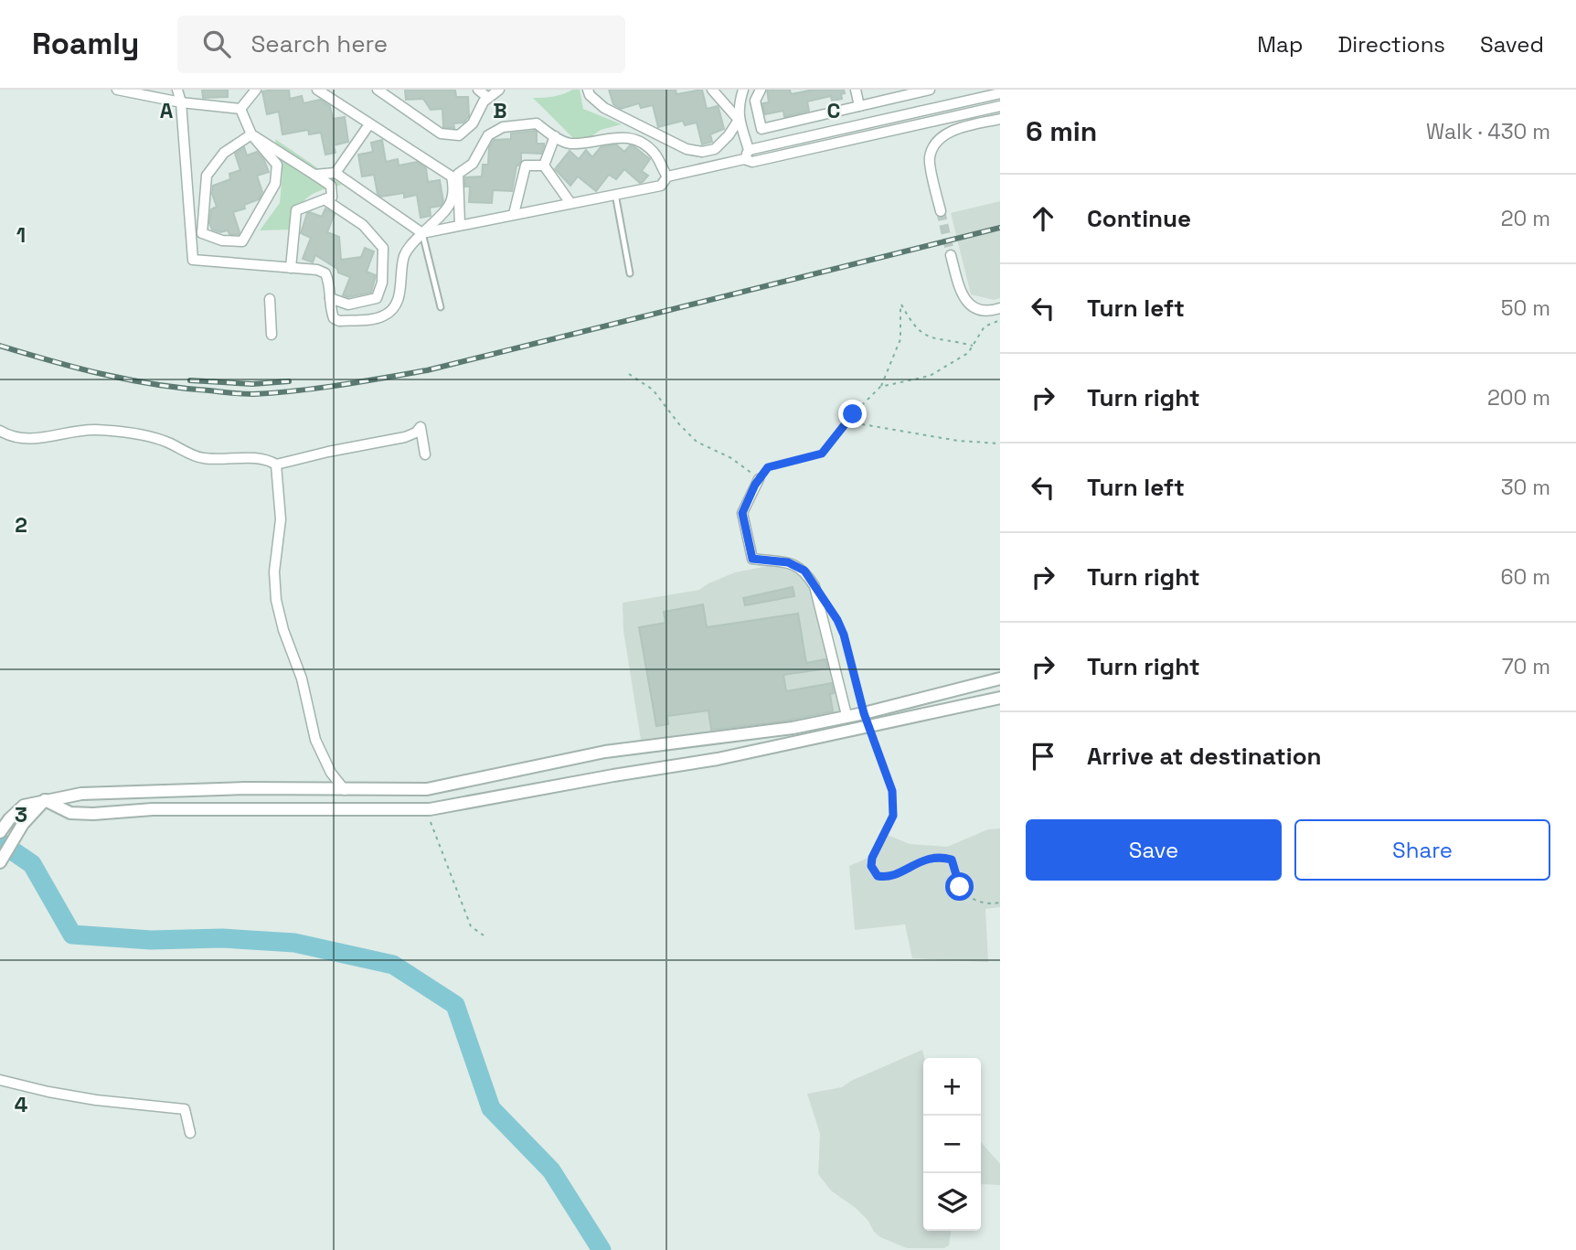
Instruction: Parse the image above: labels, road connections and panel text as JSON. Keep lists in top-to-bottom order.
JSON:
{
  "page": {
    "header": "Roamly",
    "search": "Search here",
    "nav": ["Map", "Directions", "Saved"],
    "heading": ["6 min", "Walk · 430 m"],
    "list": [
      ["Continue", "20 m"],
      ["Turn left", "50 m"],
      ["Turn right", "200 m"],
      ["Turn left", "30 m"],
      ["Turn right", "60 m"],
      ["Turn right", "70 m"],
      "Arrive at destination"
    ],
    "buttons": ["Save", "Share"],
    "map_buttons": ["+", "−"]
  },
  "grid": {
    "columns": ["A", "B", "C"],
    "rows": [
      "1",
      "2",
      "3",
      "4"
    ]
  }
}
